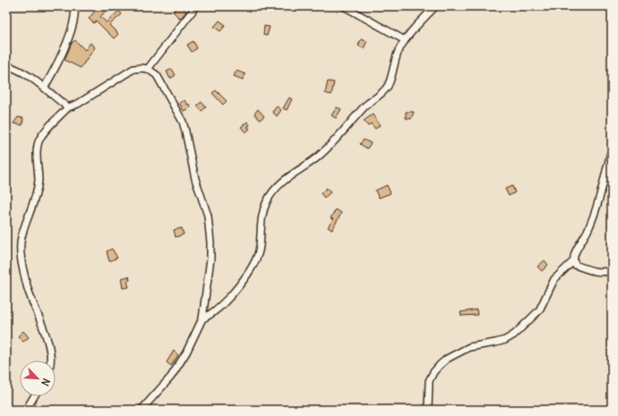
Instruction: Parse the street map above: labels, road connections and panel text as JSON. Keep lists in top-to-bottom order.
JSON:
{
  "north": "bottom right"
}
